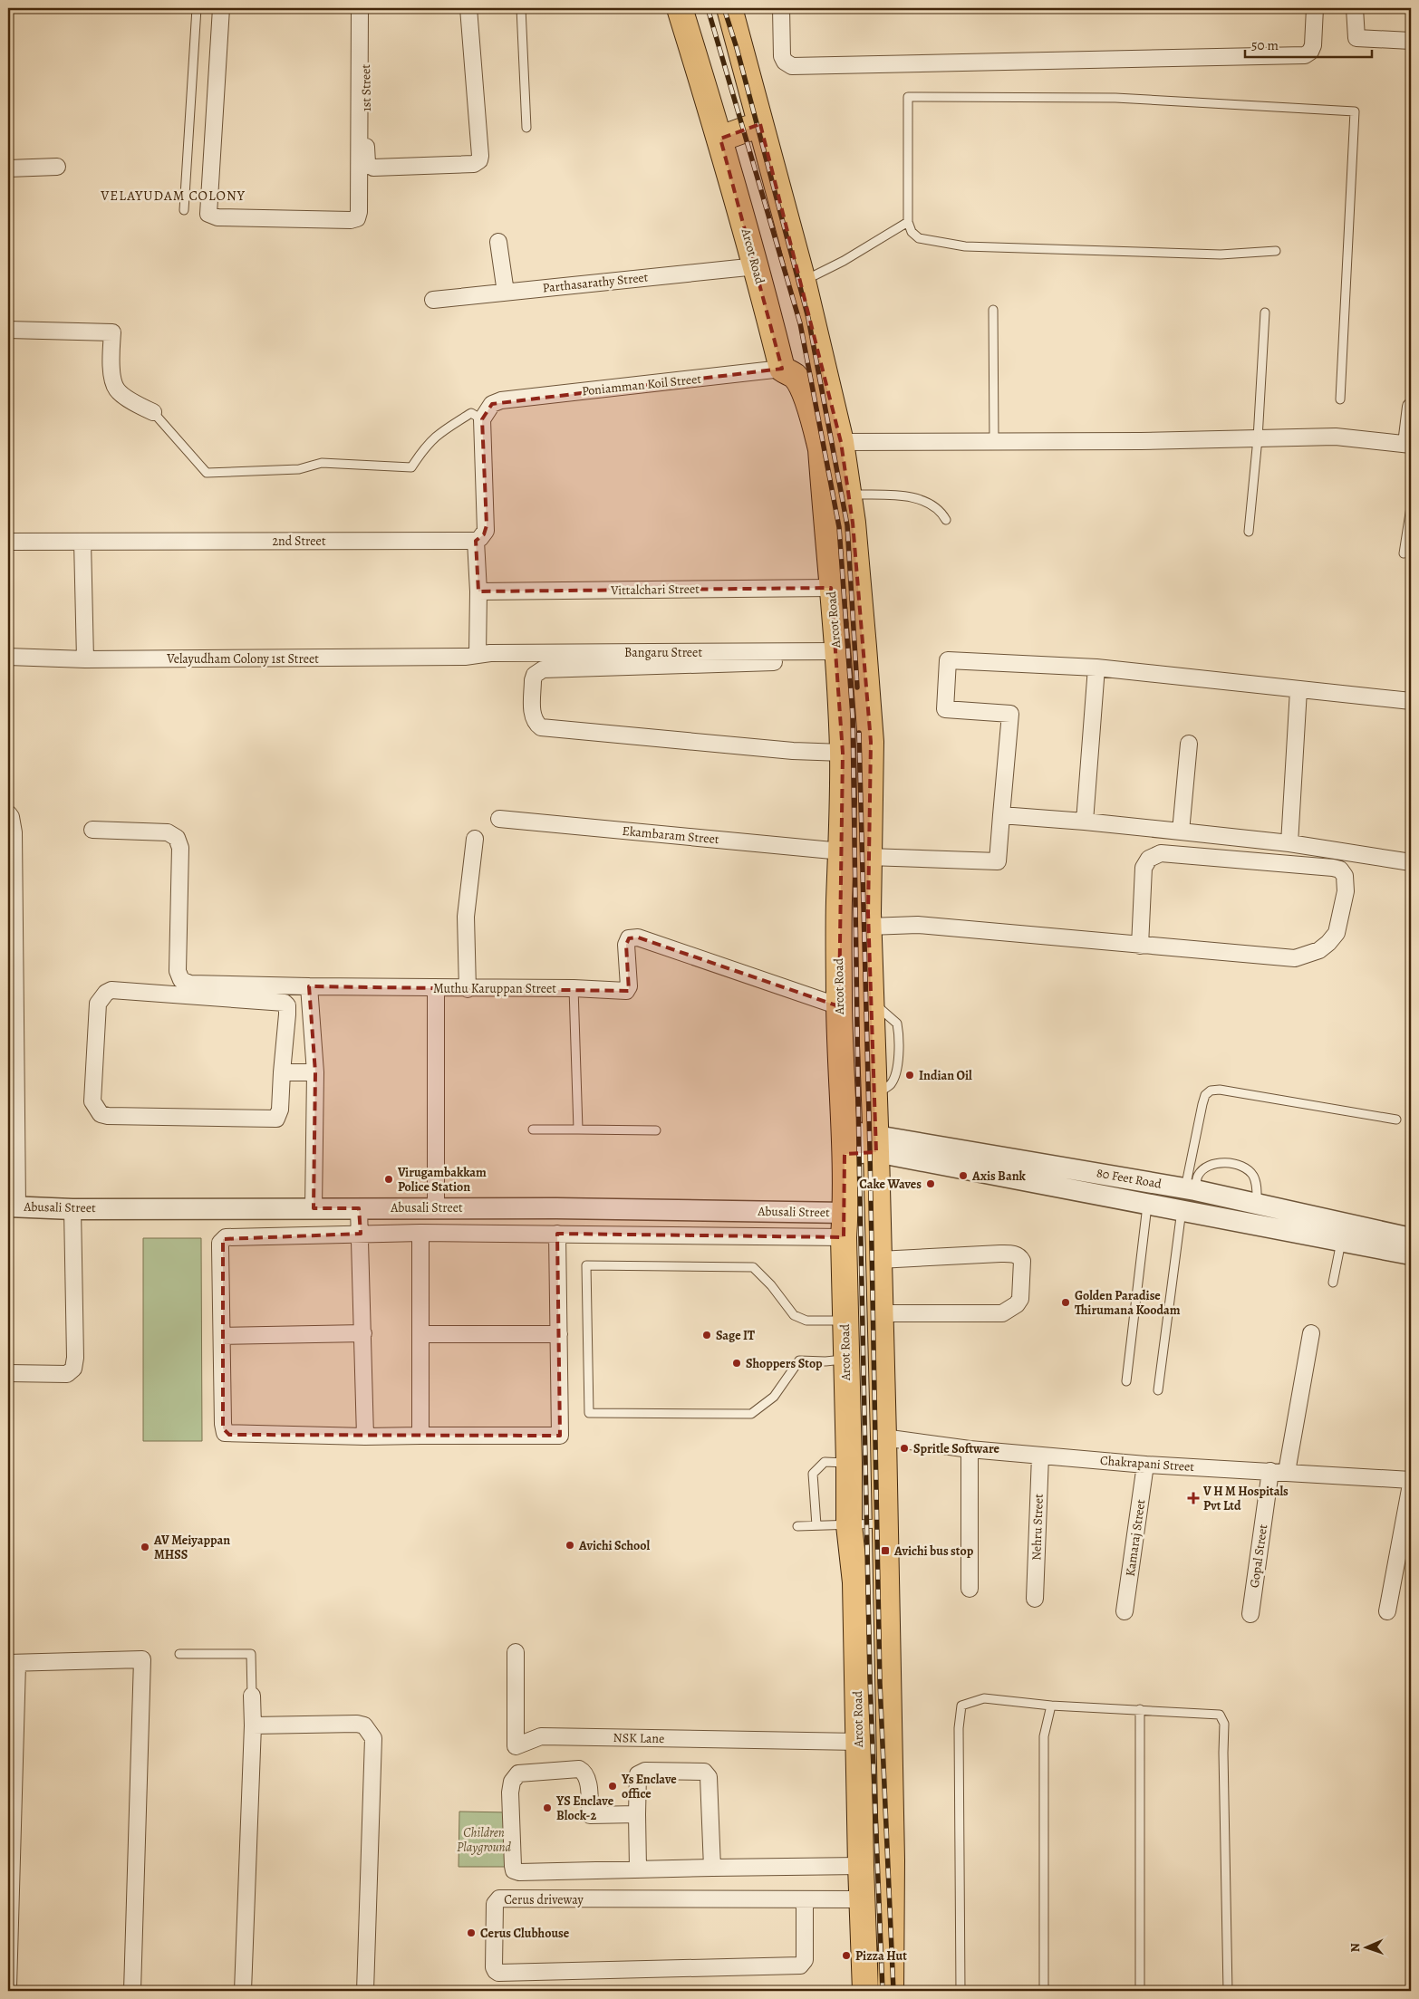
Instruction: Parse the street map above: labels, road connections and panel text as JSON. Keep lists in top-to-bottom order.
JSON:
{
  "streets": {
    "main road": ["Arcot Road"],
    "street": [
      "1st Street",
      "Parthasarathy Street",
      "Poniamman Koil Street",
      "2nd Street",
      "Vittalchari Street",
      "Bangaru Street",
      "Velayudham Colony 1st Street",
      "Ekambaram Street",
      "Muthu Karuppan Street",
      "80 Feet Road",
      "Abusali Street",
      "Chakrapani Street",
      "Nehru Street",
      "Kamaraj Street",
      "Gopal Street",
      "NSK Lane",
      "Cerus driveway"
    ]
  },
  "crossings": [
    ["Arcot Road", "Parthasarathy Street"],
    ["Arcot Road", "Poniamman Koil Street"],
    ["Arcot Road", "Vittalchari Street"],
    ["Arcot Road", "Bangaru Street"],
    ["Arcot Road", "Ekambaram Street"],
    ["Arcot Road", "Muthu Karuppan Street"],
    ["Arcot Road", "80 Feet Road"],
    ["Arcot Road", "Abusali Street"],
    ["Arcot Road", "NSK Lane"],
    ["Arcot Road", "Cerus driveway"],
    ["Bangaru Street", "Velayudham Colony 1st Street"],
    ["Chakrapani Street", "Nehru Street"],
    ["Chakrapani Street", "Kamaraj Street"],
    ["Chakrapani Street", "Gopal Street"]
  ],
  "districts": ["VELAYUDAM COLONY"],
  "parks": ["Children Playground"],
  "places": {
    "other": [
      "Indian Oil",
      "Axis Bank",
      "Virugambakkam Police Station",
      "Cake Waves",
      "Golden Paradise Thirumana Koodam",
      "Sage IT",
      "Shoppers Stop",
      "Spritle Software",
      "Avichi School",
      "AV Meiyappan MHSS",
      "Ys Enclave office",
      "YS Enclave Block-2",
      "Cerus Clubhouse",
      "Pizza Hut"
    ],
    "health": ["V H M Hospitals Pvt Ltd"],
    "transit": ["Avichi bus stop"]
  },
  "scale_bar": "50 m",
  "north": "left"
}
